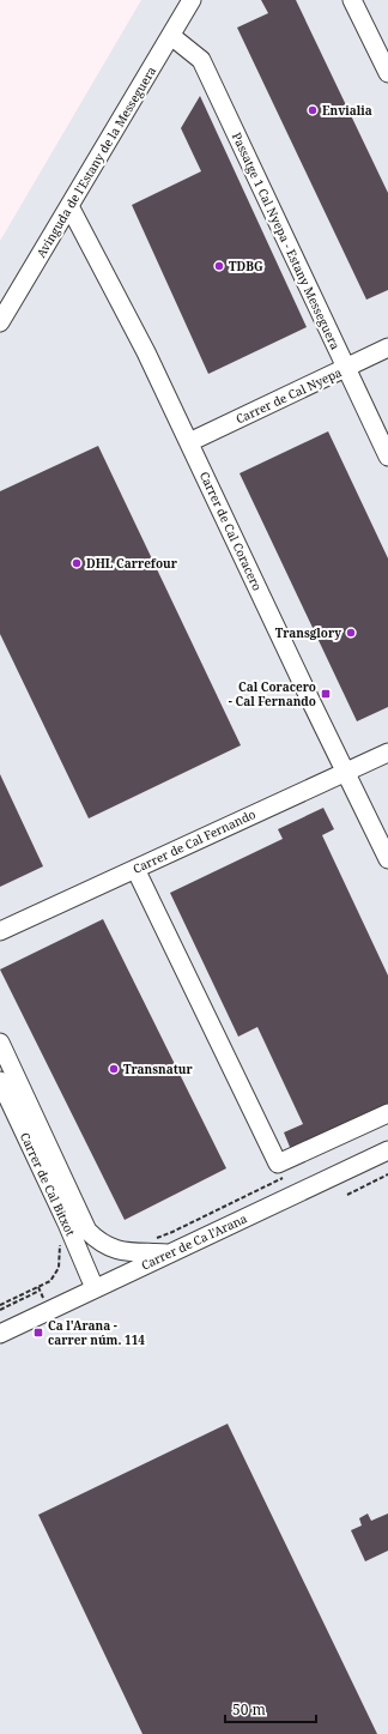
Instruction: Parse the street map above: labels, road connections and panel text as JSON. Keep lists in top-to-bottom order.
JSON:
{
  "streets": {
    "street": [
      "Avinguda de l'Estany de la Messeguera",
      "Passatge 1 Cal Nyepa - Estany Messeguera",
      "Carrer de Cal Nyepa",
      "Carrer de Cal Coracero",
      "Carrer de Cal Fernando",
      "Carrer de Cal Bitxot",
      "Carrer de Ca l'Arana"
    ]
  },
  "crossings": [
    ["Avinguda de l'Estany de la Messeguera", "Passatge 1 Cal Nyepa - Estany Messeguera"],
    ["Avinguda de l'Estany de la Messeguera", "Carrer de Cal Coracero"],
    ["Passatge 1 Cal Nyepa - Estany Messeguera", "Carrer de Cal Nyepa"],
    ["Carrer de Cal Nyepa", "Carrer de Cal Coracero"],
    ["Carrer de Cal Coracero", "Carrer de Cal Fernando"],
    ["Carrer de Cal Bitxot", "Carrer de Ca l'Arana"]
  ],
  "places": {
    "other": [
      "Envialia",
      "TDBG",
      "DHL Carrefour",
      "Transglory",
      "Transnatur"
    ],
    "transit": ["Cal Coracero - Cal Fernando", "Ca l'Arana - carrer núm. 114"]
  },
  "scale_bar": "50 m"
}
